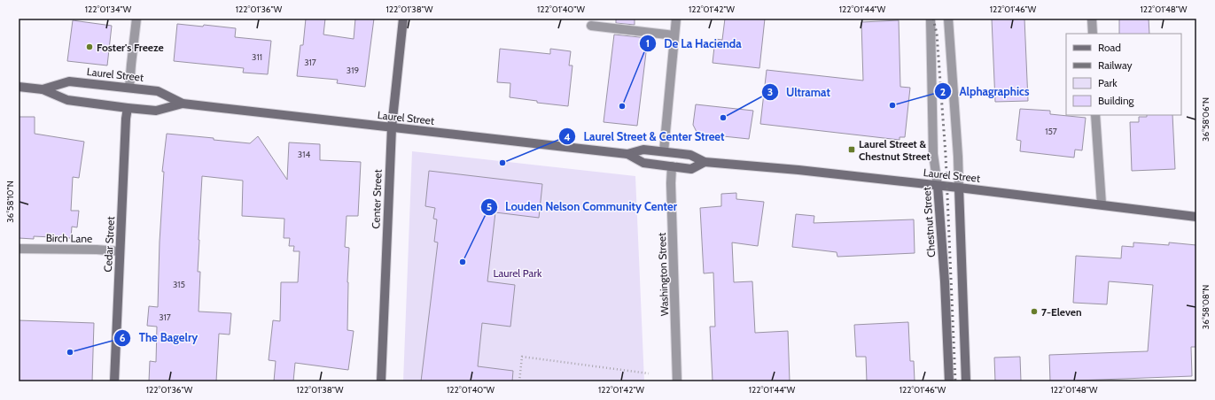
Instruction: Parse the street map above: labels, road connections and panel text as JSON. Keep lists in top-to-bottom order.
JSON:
{
  "streets": {
    "main road": [
      "Laurel Street",
      "Center Street",
      "Chestnut Street",
      "Cedar Street"
    ],
    "street": ["Birch Lane", "Washington Street"]
  },
  "crossings": [
    ["Laurel Street", "Center Street"],
    ["Laurel Street", "Chestnut Street"],
    ["Laurel Street", "Cedar Street"],
    ["Laurel Street", "Washington Street"],
    ["Birch Lane", "Cedar Street"]
  ],
  "parks": ["Laurel Park"],
  "places": {
    "other": [
      "Foster's Freeze",
      "Alphagraphics",
      "De La Hacienda",
      "Ultramat",
      "Laurel Street & Center Street",
      "Louden Nelson Community Center",
      "7-Eleven",
      "The Bagelry"
    ],
    "transit": ["Laurel Street & Chestnut Street"]
  },
  "house_numbers": [
    "311",
    "317",
    "319",
    "157",
    "314",
    "315",
    "317"
  ],
  "legend": [
    "Road",
    "Railway",
    "Park",
    "Building"
  ],
  "coordinates": [
    "122°01'34\"W",
    "122°01'36\"W",
    "122°01'38\"W",
    "122°01'40\"W",
    "122°01'42\"W",
    "122°01'44\"W",
    "122°01'46\"W",
    "122°01'48\"W",
    "36°58'06\"N",
    "36°58'10\"N",
    "36°58'08\"N"
  ]
}
